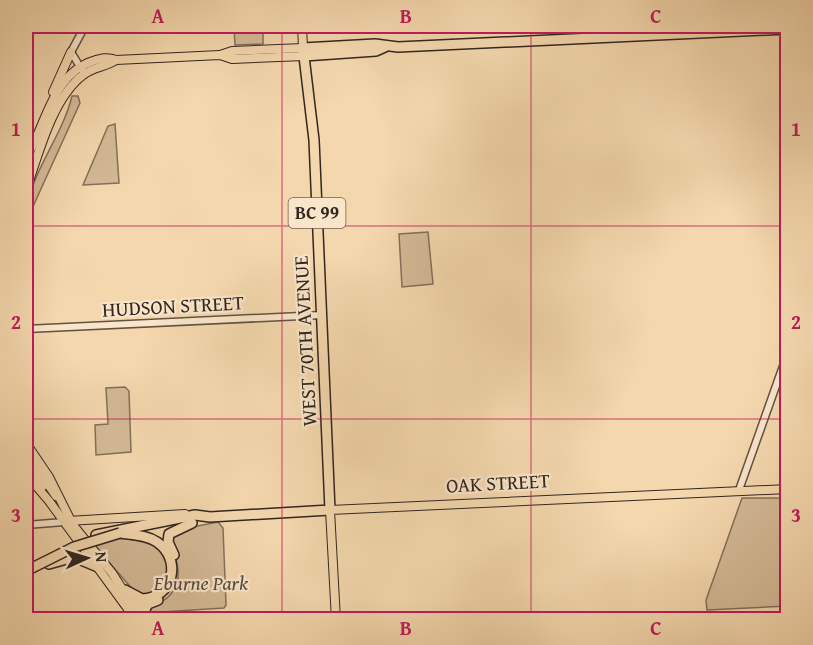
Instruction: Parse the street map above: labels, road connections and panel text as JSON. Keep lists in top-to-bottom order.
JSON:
{
  "streets": {
    "highway": ["BC 99", "WEST 70TH AVENUE", "OAK STREET"],
    "street": ["HUDSON STREET"]
  },
  "crossings": [
    ["HUDSON STREET", "WEST 70TH AVENUE"],
    ["WEST 70TH AVENUE", "OAK STREET"]
  ],
  "parks": ["Eburne Park"],
  "north": "right",
  "grid": {
    "columns": ["A", "B", "C"],
    "rows": ["1", "2", "3"]
  }
}
